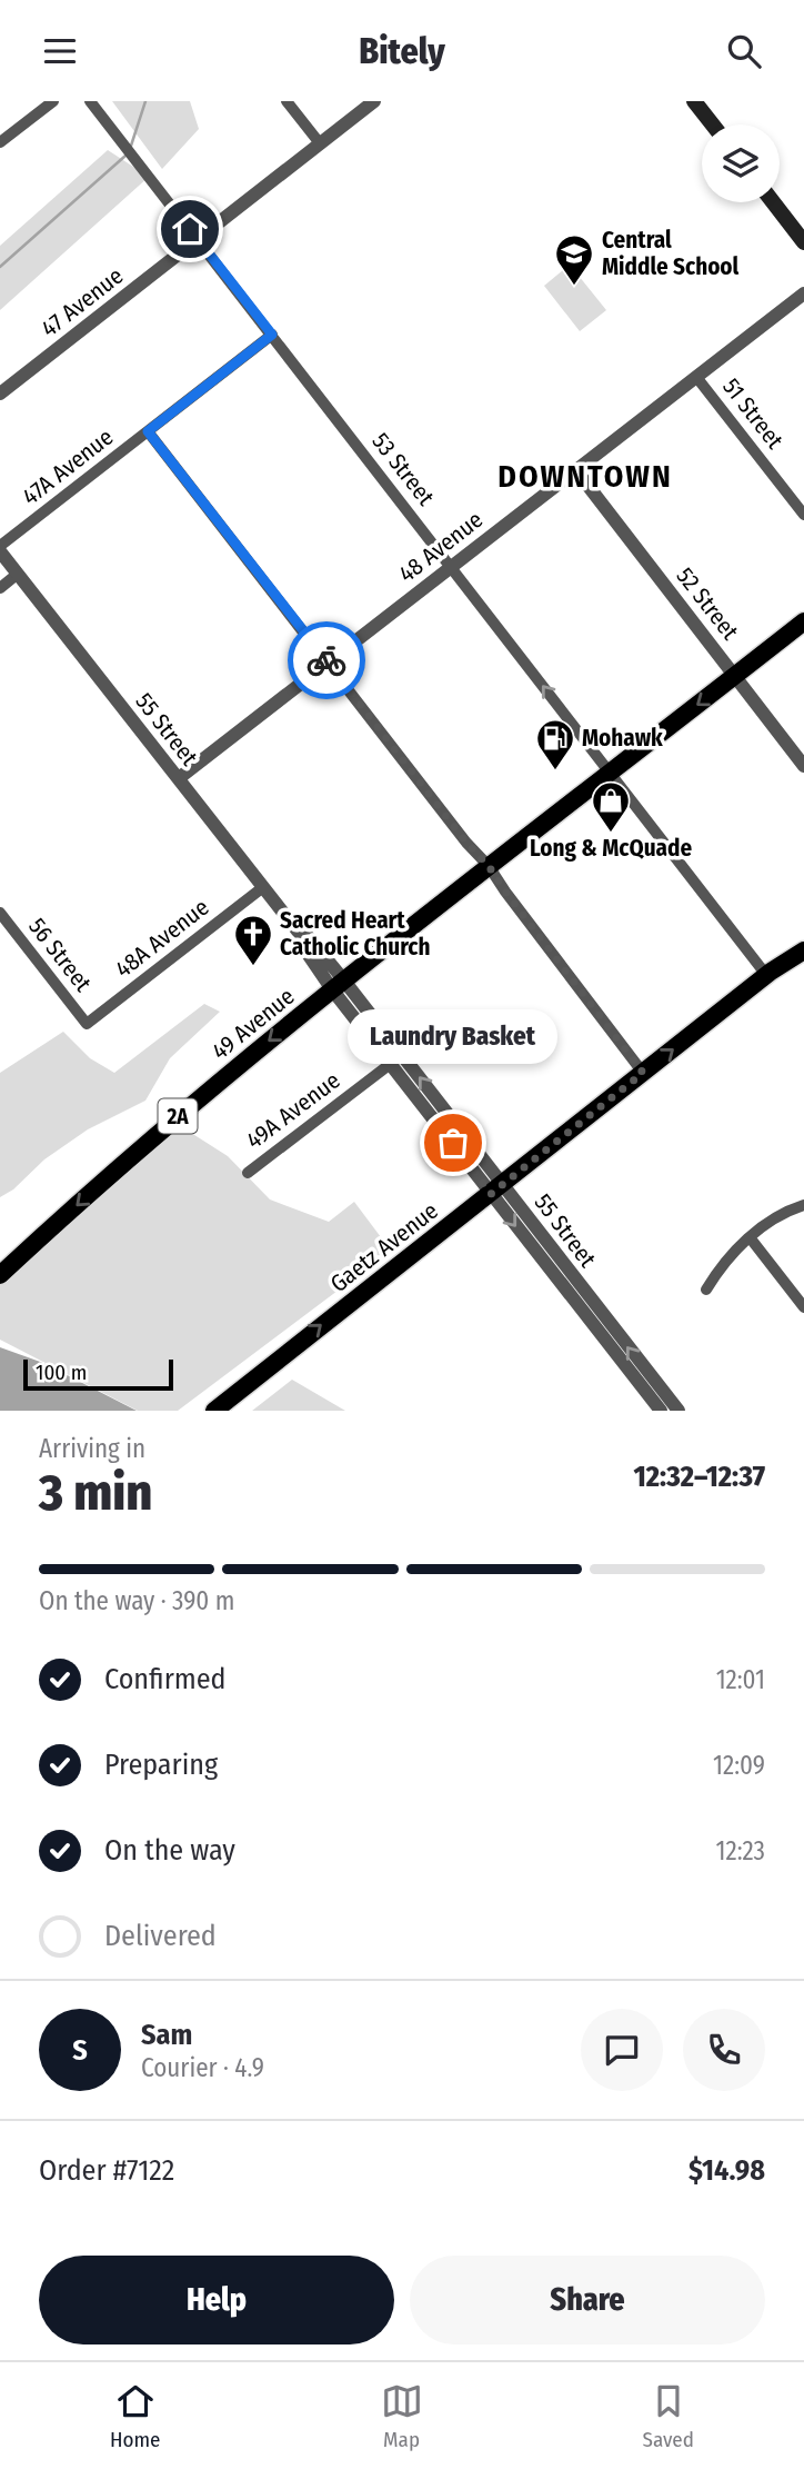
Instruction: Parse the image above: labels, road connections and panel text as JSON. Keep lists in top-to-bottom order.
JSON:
{
  "streets": {
    "main road": ["49 Avenue", "2A", "Gaetz Avenue"],
    "street": [
      "47 Avenue",
      "51 Street",
      "47A Avenue",
      "53 Street",
      "48 Avenue",
      "52 Street",
      "55 Street",
      "48A Avenue",
      "56 Street",
      "49A Avenue"
    ]
  },
  "crossings": [
    ["47 Avenue", "53 Street"],
    ["51 Street", "48 Avenue"],
    ["47A Avenue", "53 Street"],
    ["47A Avenue", "55 Street"],
    ["53 Street", "48 Avenue"],
    ["53 Street", "49 Avenue"],
    ["53 Street", "Gaetz Avenue"],
    ["48 Avenue", "52 Street"],
    ["48 Avenue", "55 Street"],
    ["52 Street", "49 Avenue"],
    ["55 Street", "48A Avenue"],
    ["55 Street", "49 Avenue"],
    ["55 Street", "49A Avenue"],
    ["55 Street", "Gaetz Avenue"],
    ["48A Avenue", "56 Street"]
  ],
  "one_way": ["49 Avenue", "Gaetz Avenue"],
  "districts": ["DOWNTOWN"],
  "places": {
    "school or university": ["Central Middle School"],
    "fuel station": ["Mohawk"],
    "shop": ["Long & McQuade"],
    "church": ["Sacred Heart Catholic Church"],
    "other": ["Laundry Basket"]
  },
  "scale_bar": "100 m",
  "page": {
    "header": "Bitely",
    "bubble": "Laundry Basket",
    "scale": "100 m",
    "heading": ["3 min", "Arriving in", "12:32–12:37"],
    "panel": [
      "Sam",
      "Courier · 4.9",
      "Order #7122",
      "$14.98"
    ],
    "bar": "On the way · 390 m",
    "list": [
      ["Confirmed", "12:01"],
      ["Preparing", "12:09"],
      ["On the way", "12:23"],
      "Delivered"
    ],
    "round": "S",
    "buttons": ["Help", "Share"],
    "tabs": ["Home", "Map", "Saved"]
  }
}
